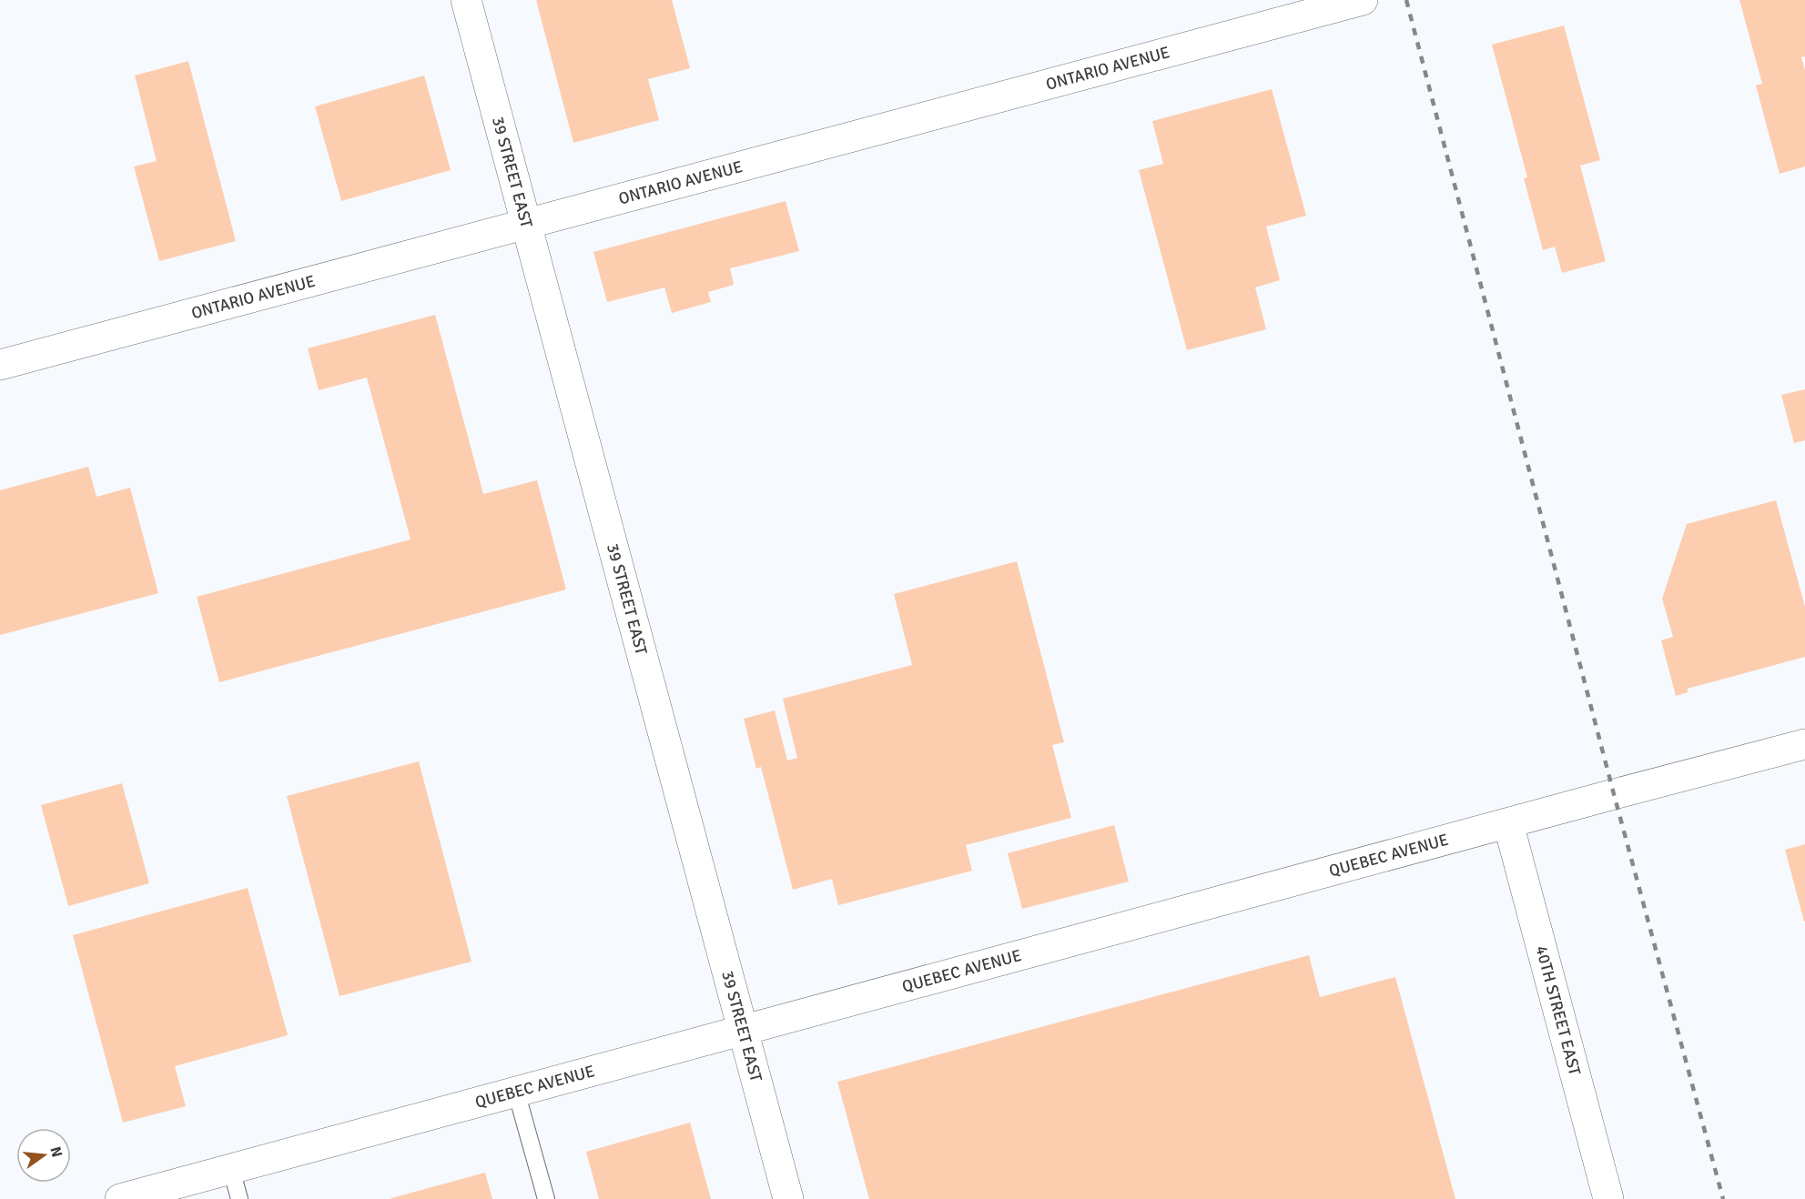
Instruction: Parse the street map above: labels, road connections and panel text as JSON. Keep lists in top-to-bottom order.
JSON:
{
  "streets": {
    "street": [
      "ONTARIO AVENUE",
      "39 STREET EAST",
      "QUEBEC AVENUE",
      "40TH STREET EAST"
    ]
  },
  "crossings": [
    ["ONTARIO AVENUE", "39 STREET EAST"],
    ["39 STREET EAST", "QUEBEC AVENUE"],
    ["QUEBEC AVENUE", "40TH STREET EAST"]
  ],
  "north": "right"
}
